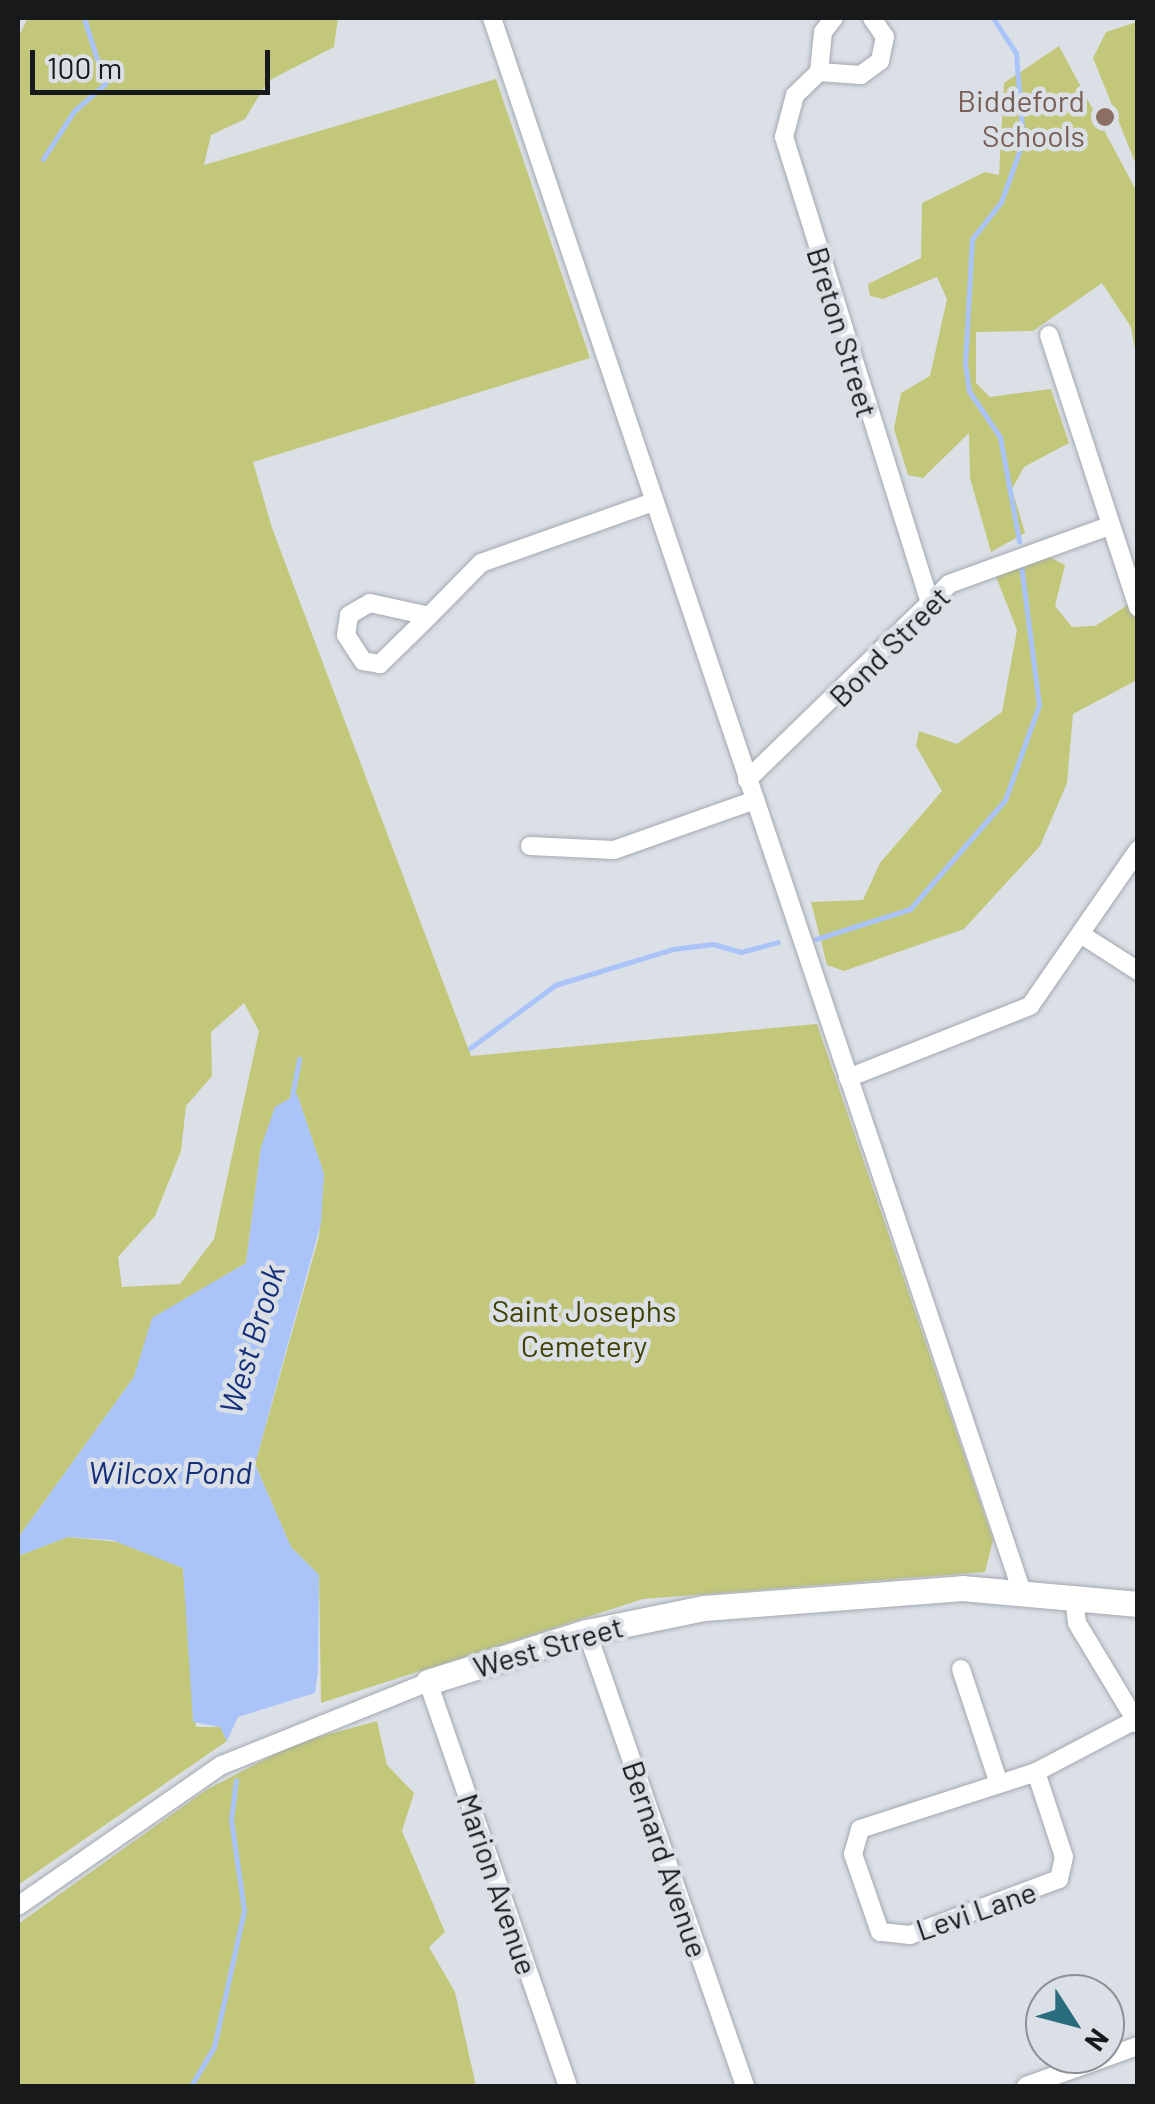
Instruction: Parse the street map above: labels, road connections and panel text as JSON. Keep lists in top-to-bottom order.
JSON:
{
  "streets": {
    "street": [
      "Breton Street",
      "Bond Street",
      "West Street",
      "Bernard Avenue",
      "Marion Avenue",
      "Levi Lane"
    ]
  },
  "crossings": [
    ["Breton Street", "Bond Street"],
    ["West Street", "Bernard Avenue"],
    ["West Street", "Marion Avenue"]
  ],
  "water": ["West Brook", "Wilcox Pond"],
  "parks": ["Saint Josephs Cemetery"],
  "places": ["Biddeford Schools"],
  "scale_bar": "100 m",
  "north": "bottom right"
}
